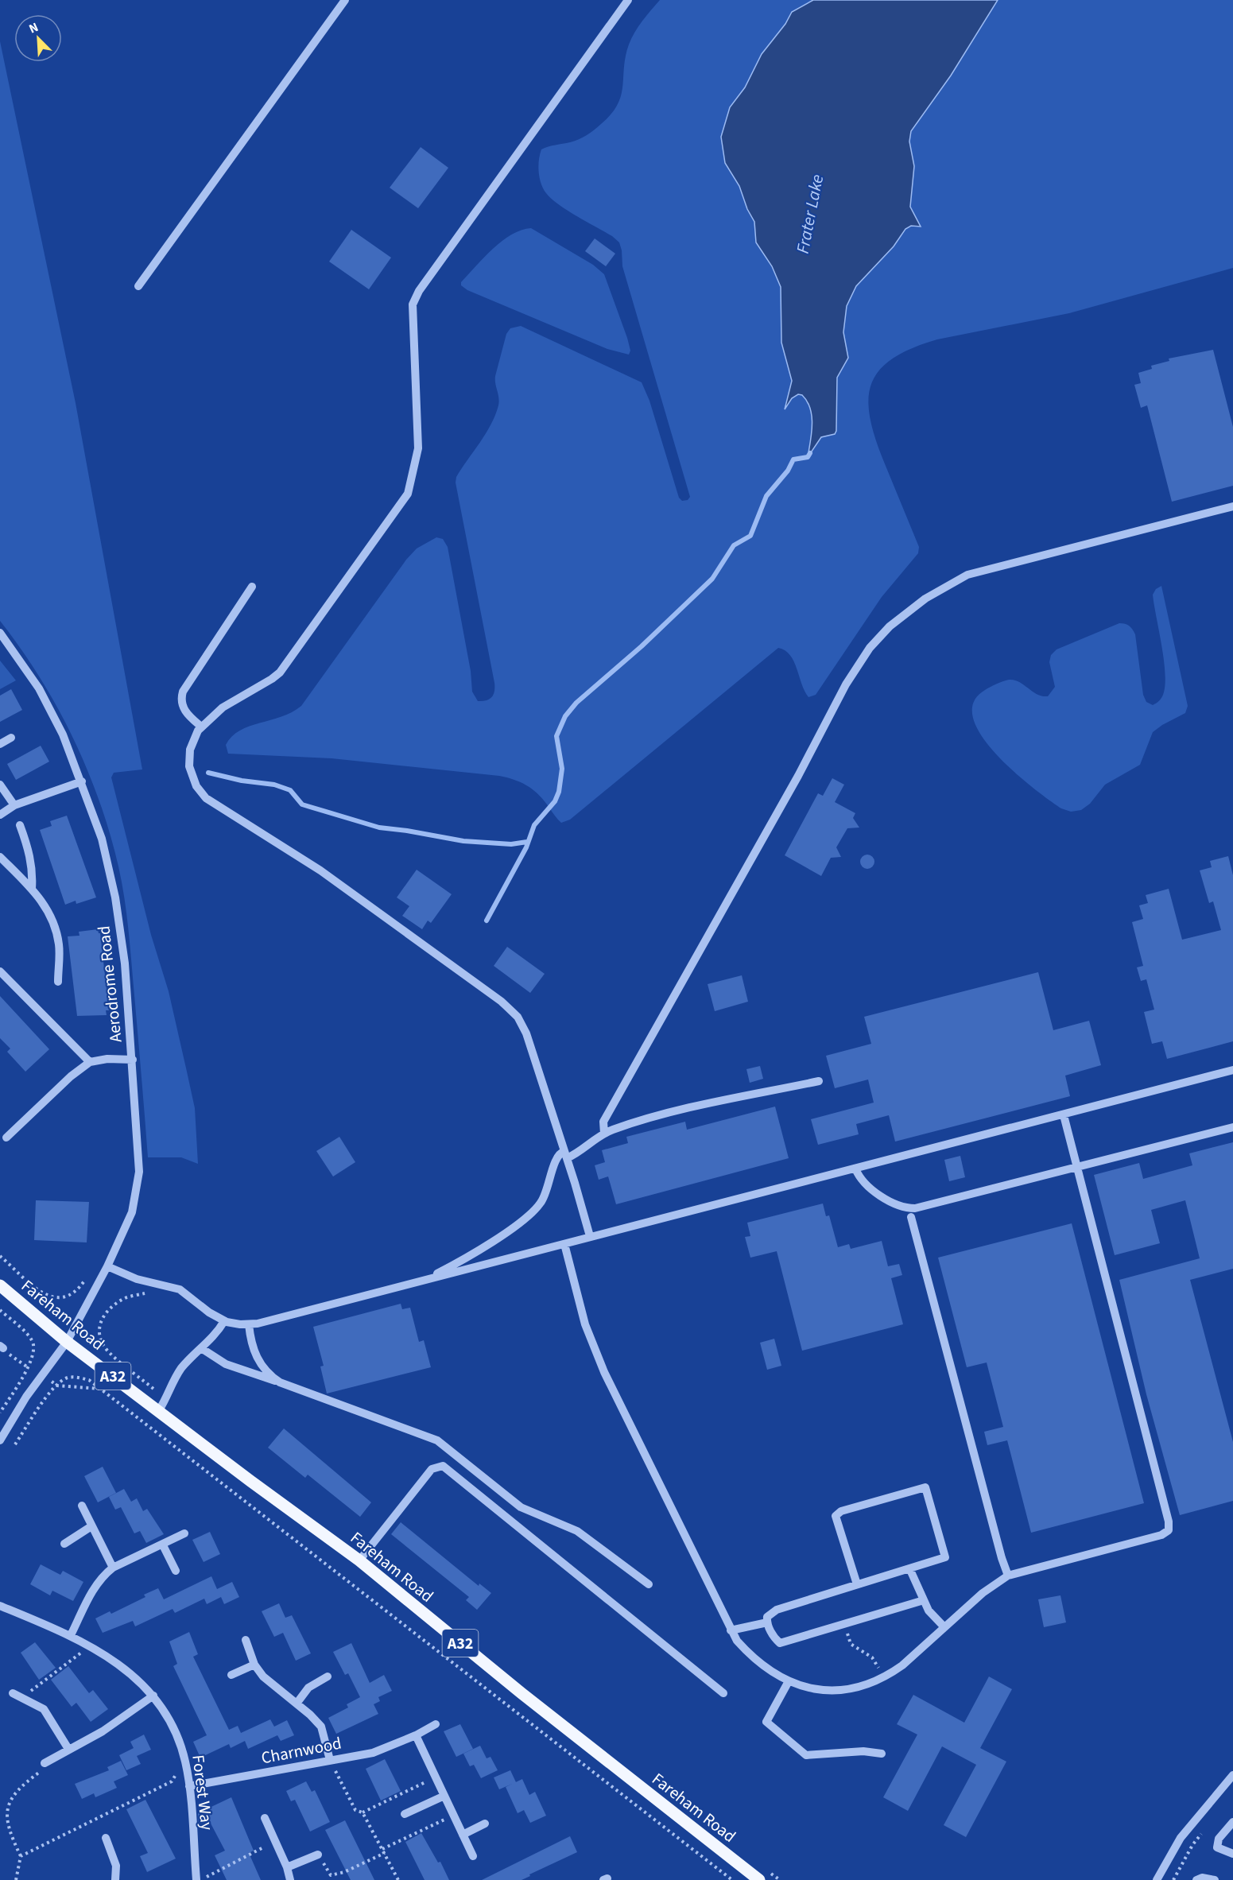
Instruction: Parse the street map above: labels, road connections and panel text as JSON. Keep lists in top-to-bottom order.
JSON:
{
  "streets": {
    "main road": ["Fareham Road", "A32"],
    "street": ["Aerodrome Road", "Charnwood", "Forest Way"]
  },
  "crossings": [
    ["Aerodrome Road", "Fareham Road"],
    ["Charnwood", "Forest Way"]
  ],
  "water": ["Frater Lake"],
  "north": "top left"
}
